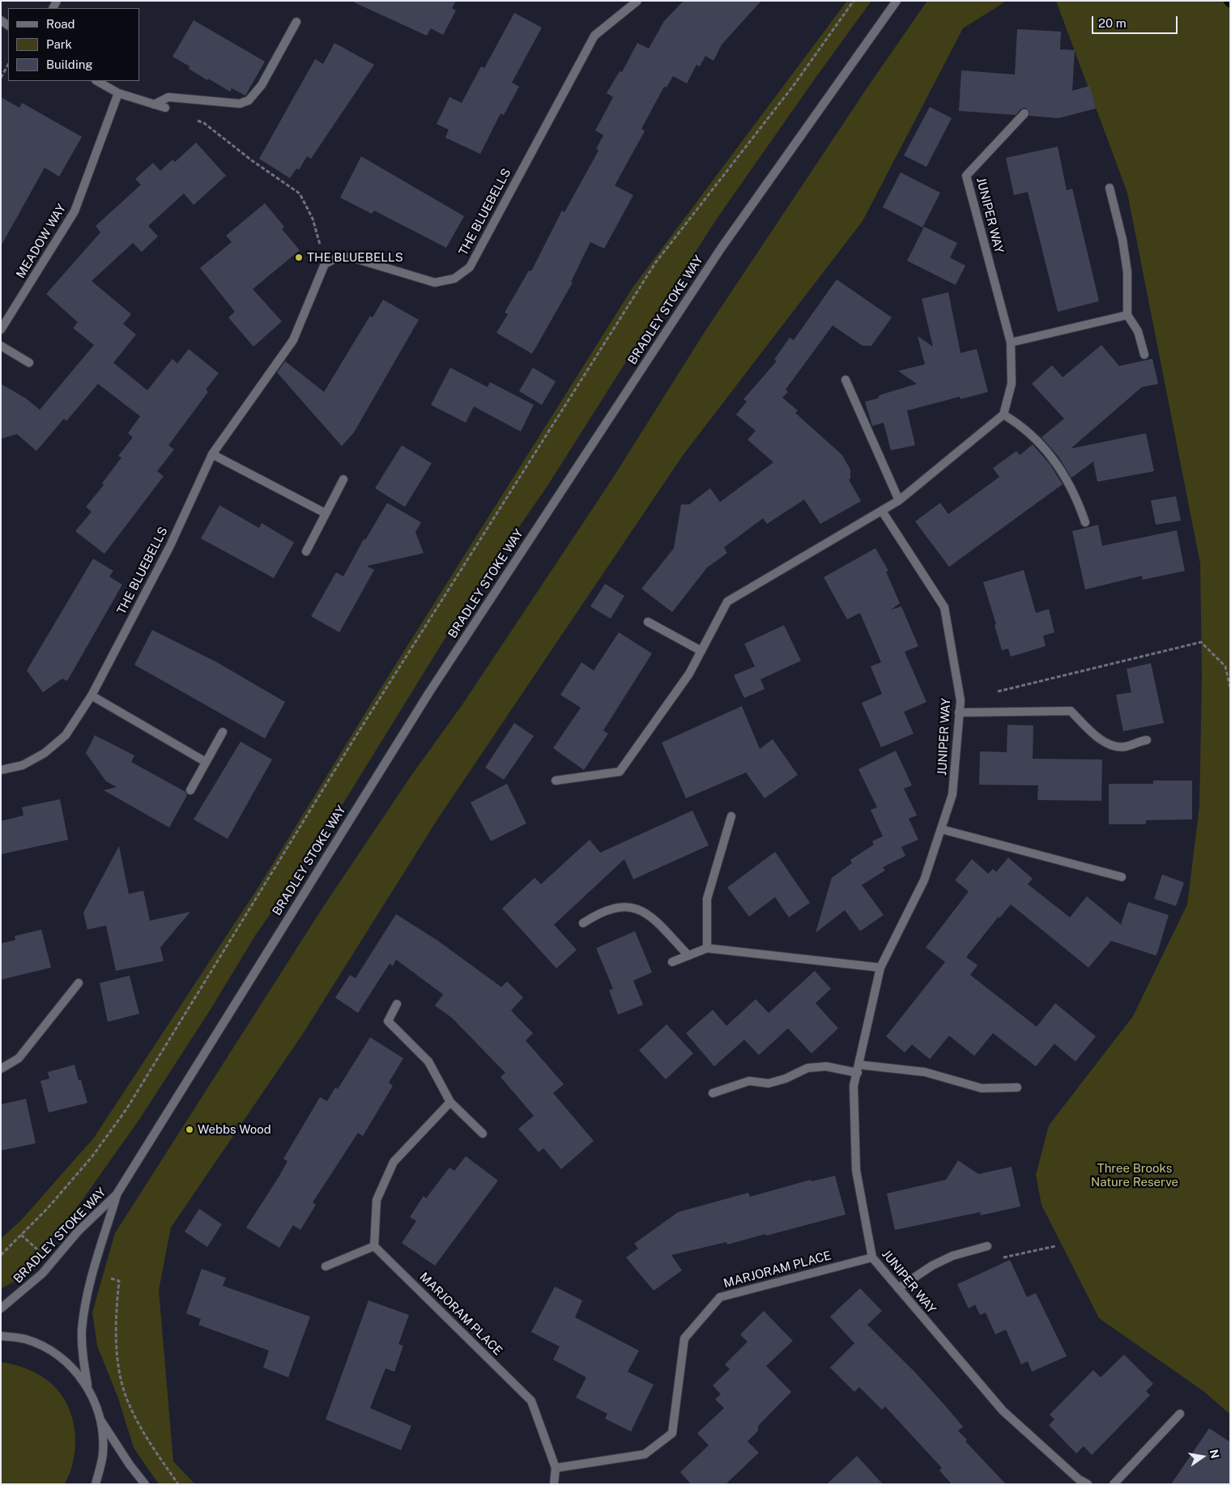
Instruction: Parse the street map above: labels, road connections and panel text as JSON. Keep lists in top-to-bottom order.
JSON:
{
  "streets": {
    "street": [
      "THE BLUEBELLS",
      "JUNIPER WAY",
      "MEADOW WAY",
      "BRADLEY STOKE WAY",
      "MARJORAM PLACE"
    ]
  },
  "crossings": [
    ["JUNIPER WAY", "MARJORAM PLACE"]
  ],
  "parks": ["Three Brooks Nature Reserve"],
  "places": ["THE BLUEBELLS", "Webbs Wood"],
  "legend": ["Road", "Park", "Building"],
  "scale_bar": "20 m",
  "north": "right"
}
